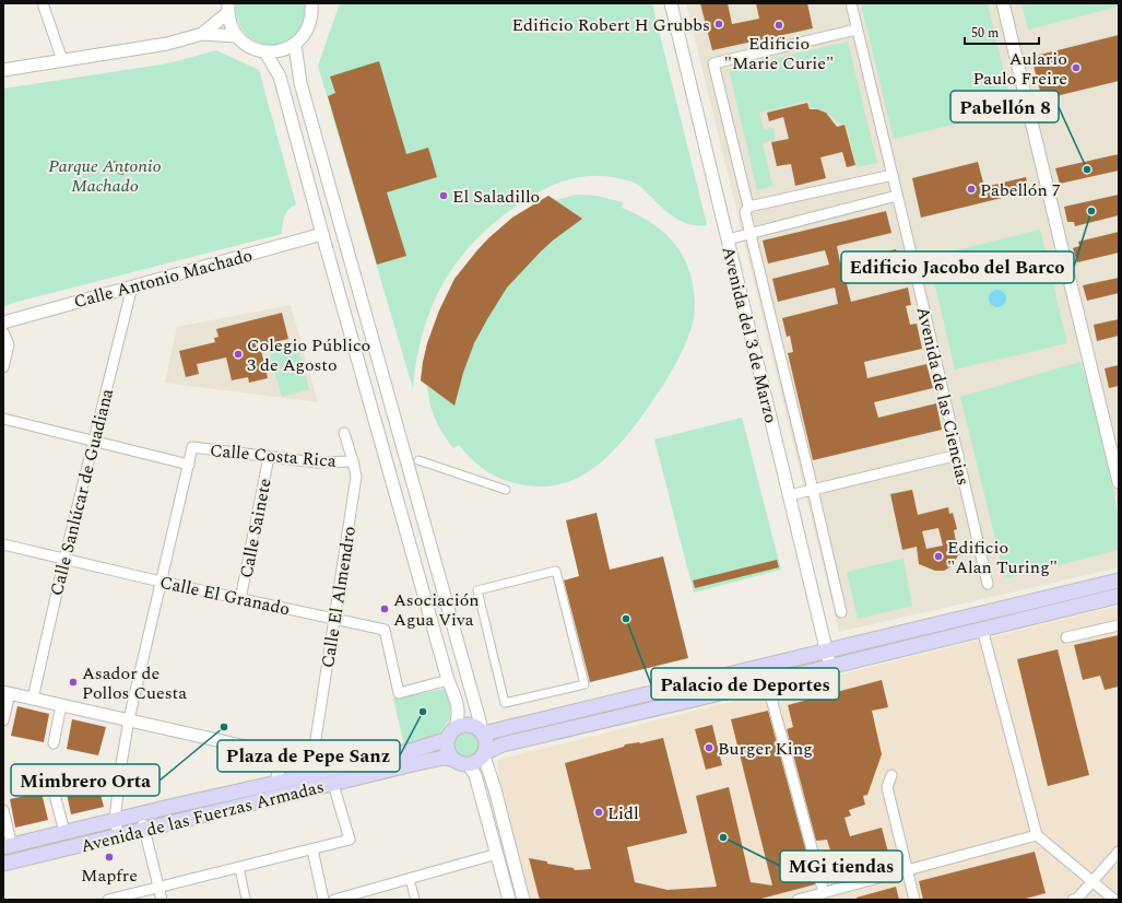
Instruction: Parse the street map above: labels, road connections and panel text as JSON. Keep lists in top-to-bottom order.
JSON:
{
  "streets": {
    "main road": ["Avenida de las Fuerzas Armadas"],
    "street": [
      "Calle Antonio Machado",
      "Avenida del 3 de Marzo",
      "Avenida de las Ciencias",
      "Calle Costa Rica",
      "Calle Sanlúcar de Guadiana",
      "Calle Sainete",
      "Calle El Granado",
      "Calle El Almendro"
    ]
  },
  "crossings": [
    ["Calle Antonio Machado", "Calle Sanlúcar de Guadiana"],
    ["Calle Costa Rica", "Calle Sainete"],
    ["Calle Costa Rica", "Calle El Almendro"],
    ["Calle Sanlúcar de Guadiana", "Calle El Granado"],
    ["Calle Sainete", "Calle El Granado"],
    ["Calle El Granado", "Calle El Almendro"]
  ],
  "parks": ["Parque Antonio Machado"],
  "places": [
    "Edificio Robert H Grubbs",
    "Edificio \"Marie Curie\"",
    "Aulario Paulo Freire",
    "Pabellón 8",
    "Pabellón 7",
    "El Saladillo",
    "Edificio Jacobo del Barco",
    "Colegio Público 3 de Agosto",
    "Edificio \"Alan Turing\"",
    "Asociación Agua Viva",
    "Palacio de Deportes",
    "Asador de Pollos Cuesta",
    "Plaza de Pepe Sanz",
    "Mimbrero Orta",
    "Burger King",
    "Lidl",
    "MGi tiendas",
    "Mapfre"
  ],
  "scale_bar": "50 m"
}
